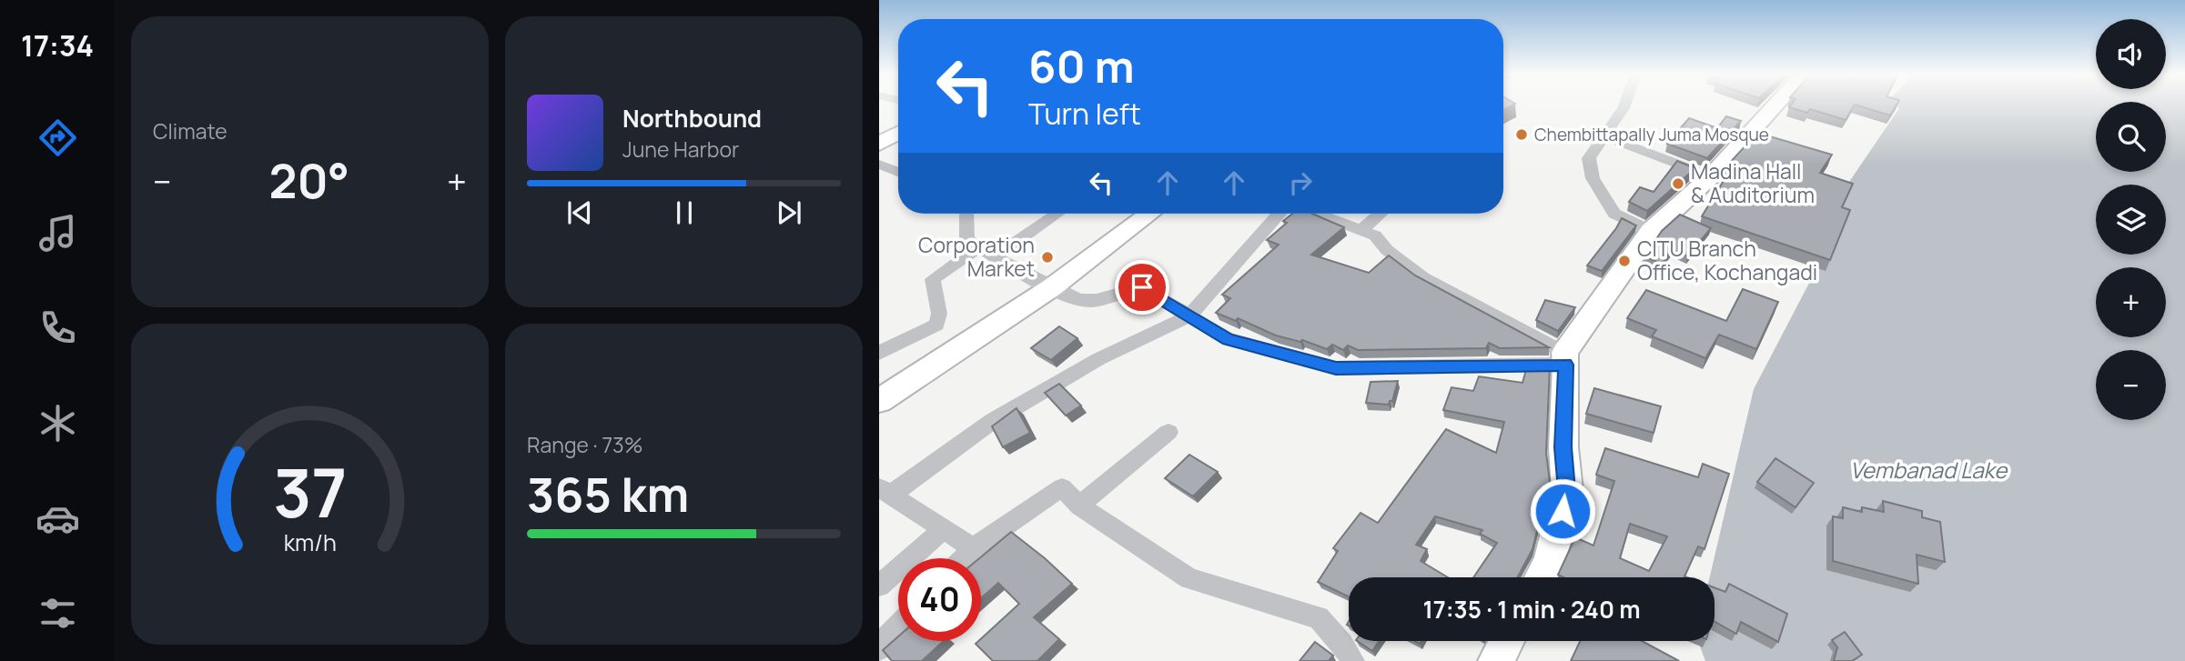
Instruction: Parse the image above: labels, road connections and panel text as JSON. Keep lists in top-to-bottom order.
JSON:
{
  "water": ["Vembanad Lake"],
  "places": [
    "Chembittapally Juma Mosque",
    "Madina Hall & Auditorium",
    "Corporation Market",
    "CITU Branch Office, Kochangadi"
  ],
  "page": {
    "tabs": "17:34",
    "tile": [
      "Climate",
      ["Range · 73%", "365 km"]
    ],
    "map_buttons": ["+", "−"],
    "turn": ["60 m", "Turn left"],
    "song": ["Northbound", "June Harbor"],
    "heat": ["−", "20°", "+"],
    "limit": "40",
    "trip": "17:35 · 1 min · 240 m",
    "gauge": ["37", "km/h"]
  }
}
